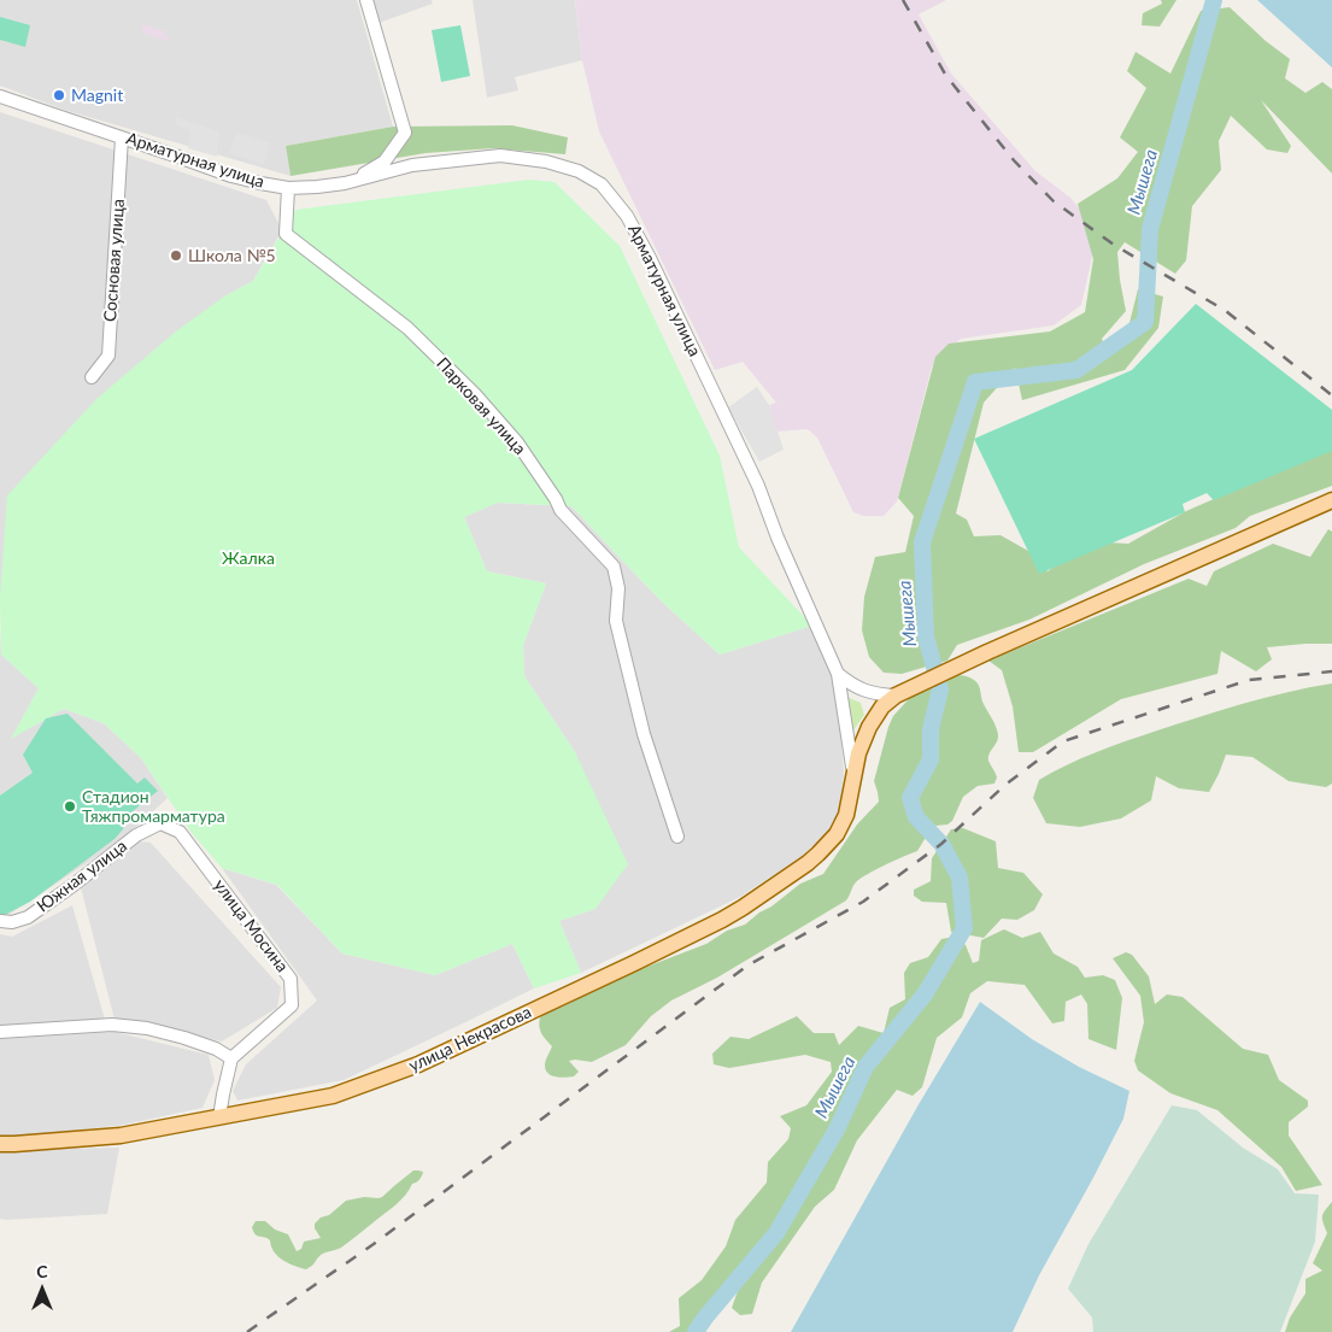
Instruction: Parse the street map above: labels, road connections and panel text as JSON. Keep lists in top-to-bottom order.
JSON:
{
  "streets": {
    "main road": ["улица Некрасова"],
    "street": [
      "Арматурная улица",
      "Сосновая улица",
      "Парковая улица",
      "Южная улица",
      "улица Мосина"
    ]
  },
  "crossings": [
    ["Арматурная улица", "Сосновая улица"],
    ["Арматурная улица", "Парковая улица"],
    ["Арматурная улица", "улица Некрасова"],
    ["Южная улица", "улица Мосина"]
  ],
  "water": ["Мышега"],
  "parks": ["Жалка"],
  "places": ["Magnit", "Школа №5", "Стадион Тяжпромарматура"],
  "north": "top"
}
